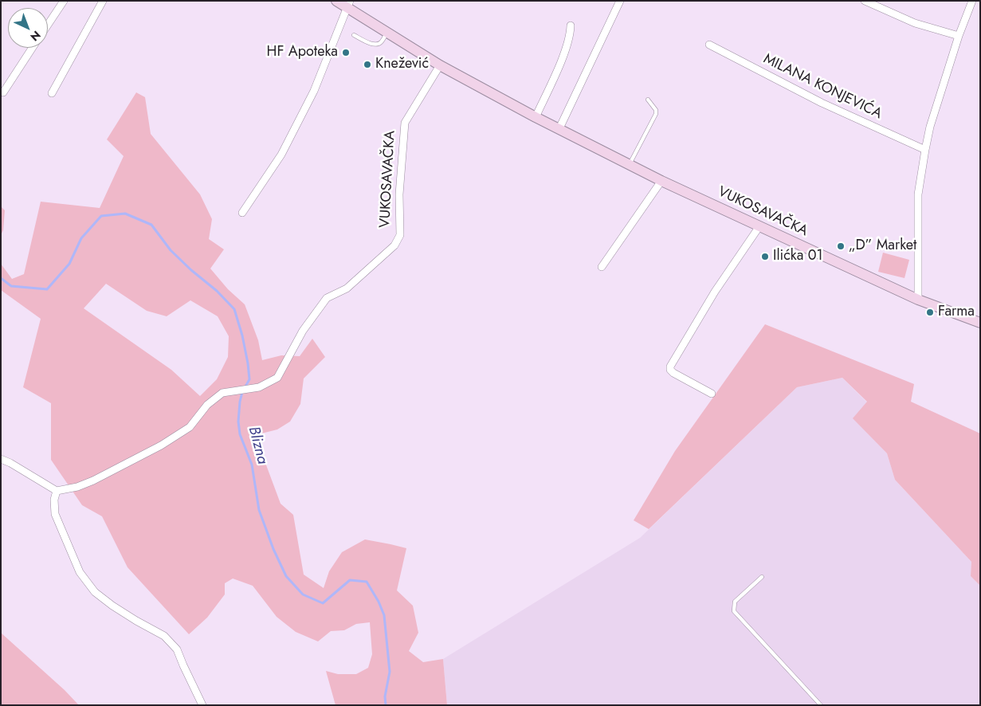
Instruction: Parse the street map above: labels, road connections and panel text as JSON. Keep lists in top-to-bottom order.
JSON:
{
  "streets": {
    "main road": ["VUKOSAVAČKA"],
    "street": ["MILANA KONJEVIĆA"]
  },
  "water": ["Blizna"],
  "places": [
    "HF Apoteka",
    "Knežević",
    "„D” Market",
    "Ilićka 01",
    "Farma"
  ],
  "north": "bottom right"
}
